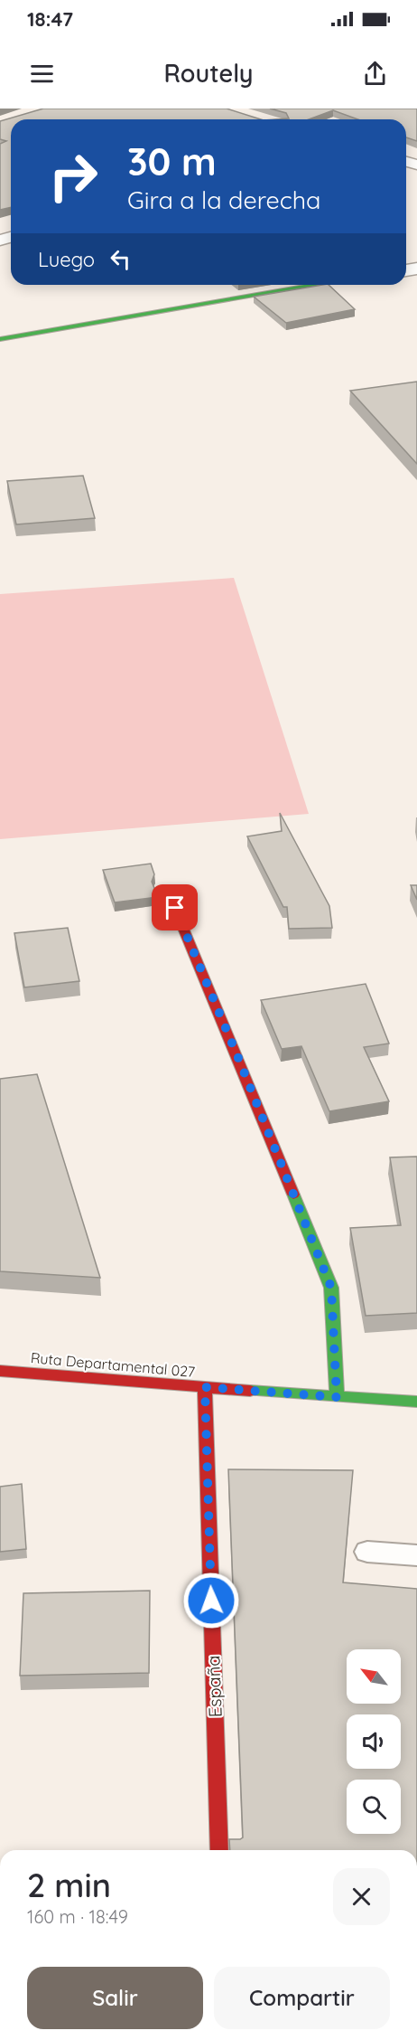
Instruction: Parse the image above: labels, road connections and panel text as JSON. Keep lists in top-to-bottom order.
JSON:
{
  "streets": {
    "street": ["Ruta Departamental 027", "España"]
  },
  "crossings": [
    ["Ruta Departamental 027", "España"]
  ],
  "north": "top left",
  "page": {
    "status": "18:47",
    "header": "Routely",
    "turn": ["30 m", "Gira a la derecha"],
    "then": "Luego",
    "heading": ["2 min", "160 m · 18:49"],
    "buttons": ["Salir", "Compartir"]
  }
}
